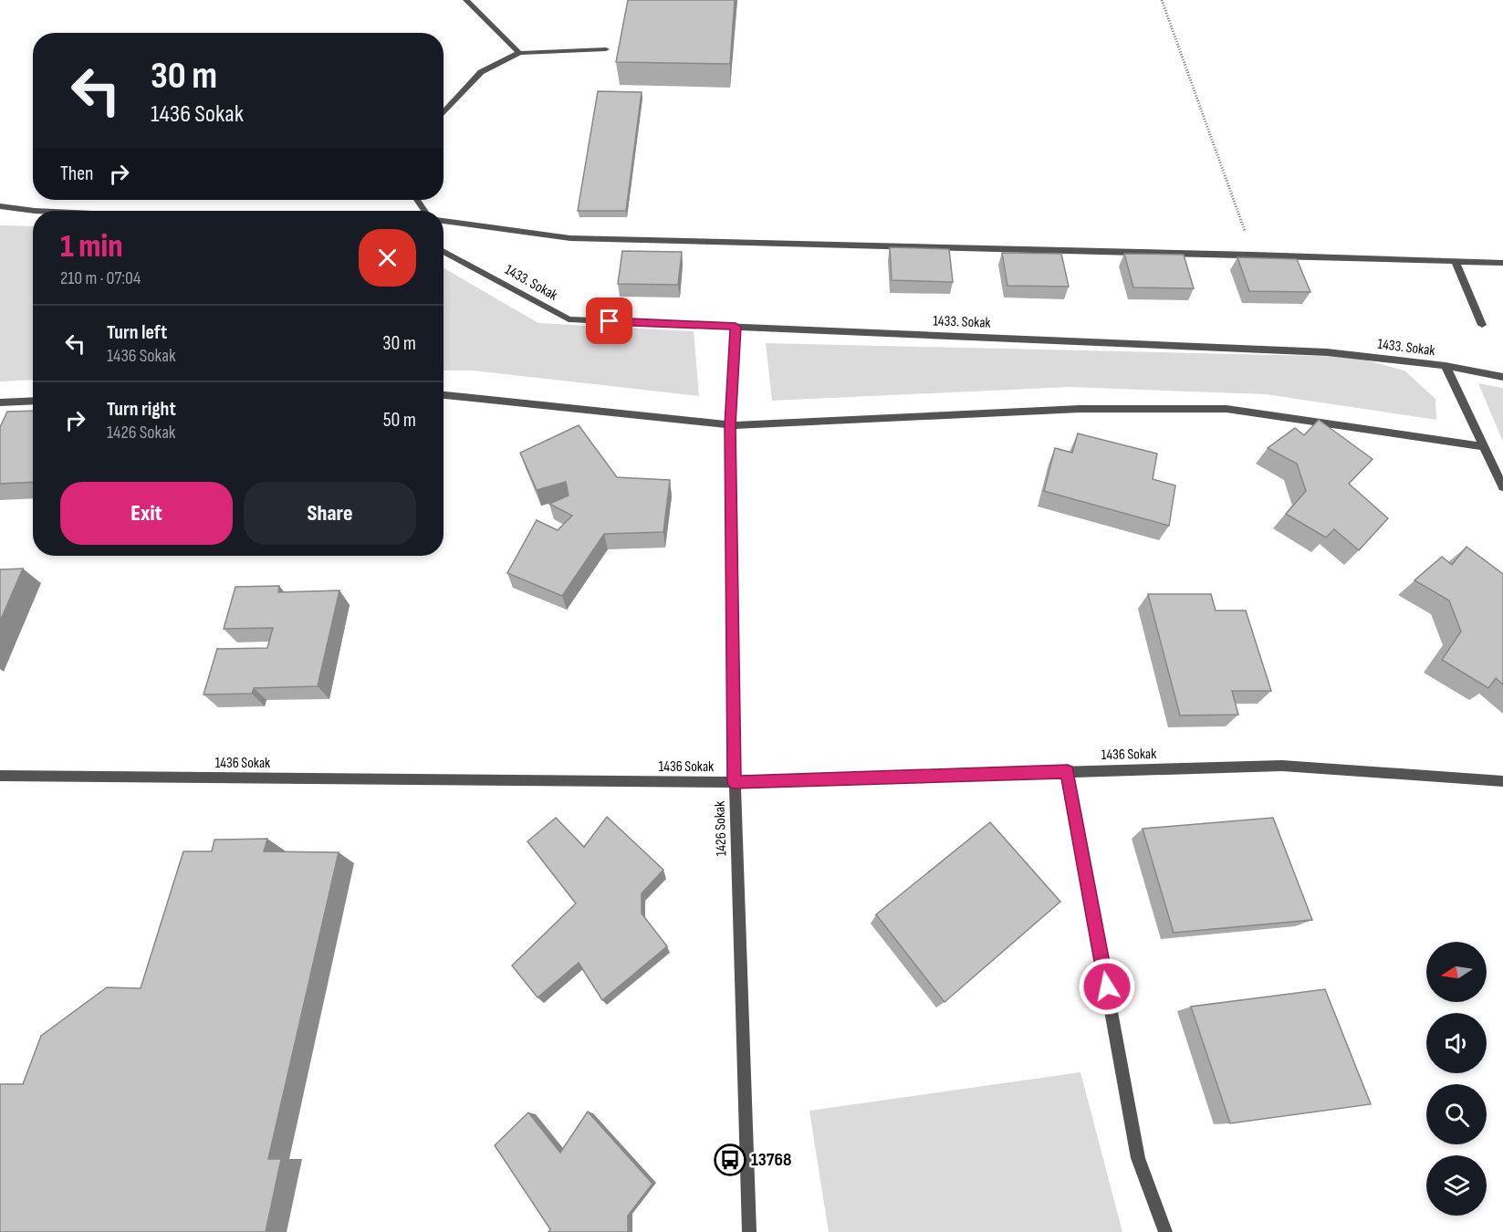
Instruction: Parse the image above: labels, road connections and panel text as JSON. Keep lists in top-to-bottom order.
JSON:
{
  "streets": {
    "street": ["1433. Sokak", "1436 Sokak", "1426 Sokak"]
  },
  "crossings": [
    ["1433. Sokak", "1426 Sokak"],
    ["1436 Sokak", "1426 Sokak"]
  ],
  "places": {
    "bus stop": ["13768"]
  },
  "north": "left",
  "page": {
    "turn": ["30 m", "1436 Sokak"],
    "then": "Then",
    "heading": ["1 min", "210 m · 07:04"],
    "list": [
      {
        "name": "Turn left",
        "note": "1436 Sokak",
        "value": "30 m"
      },
      {
        "name": "Turn right",
        "note": "1426 Sokak",
        "value": "50 m"
      }
    ],
    "buttons": ["Exit", "Share"]
  }
}
